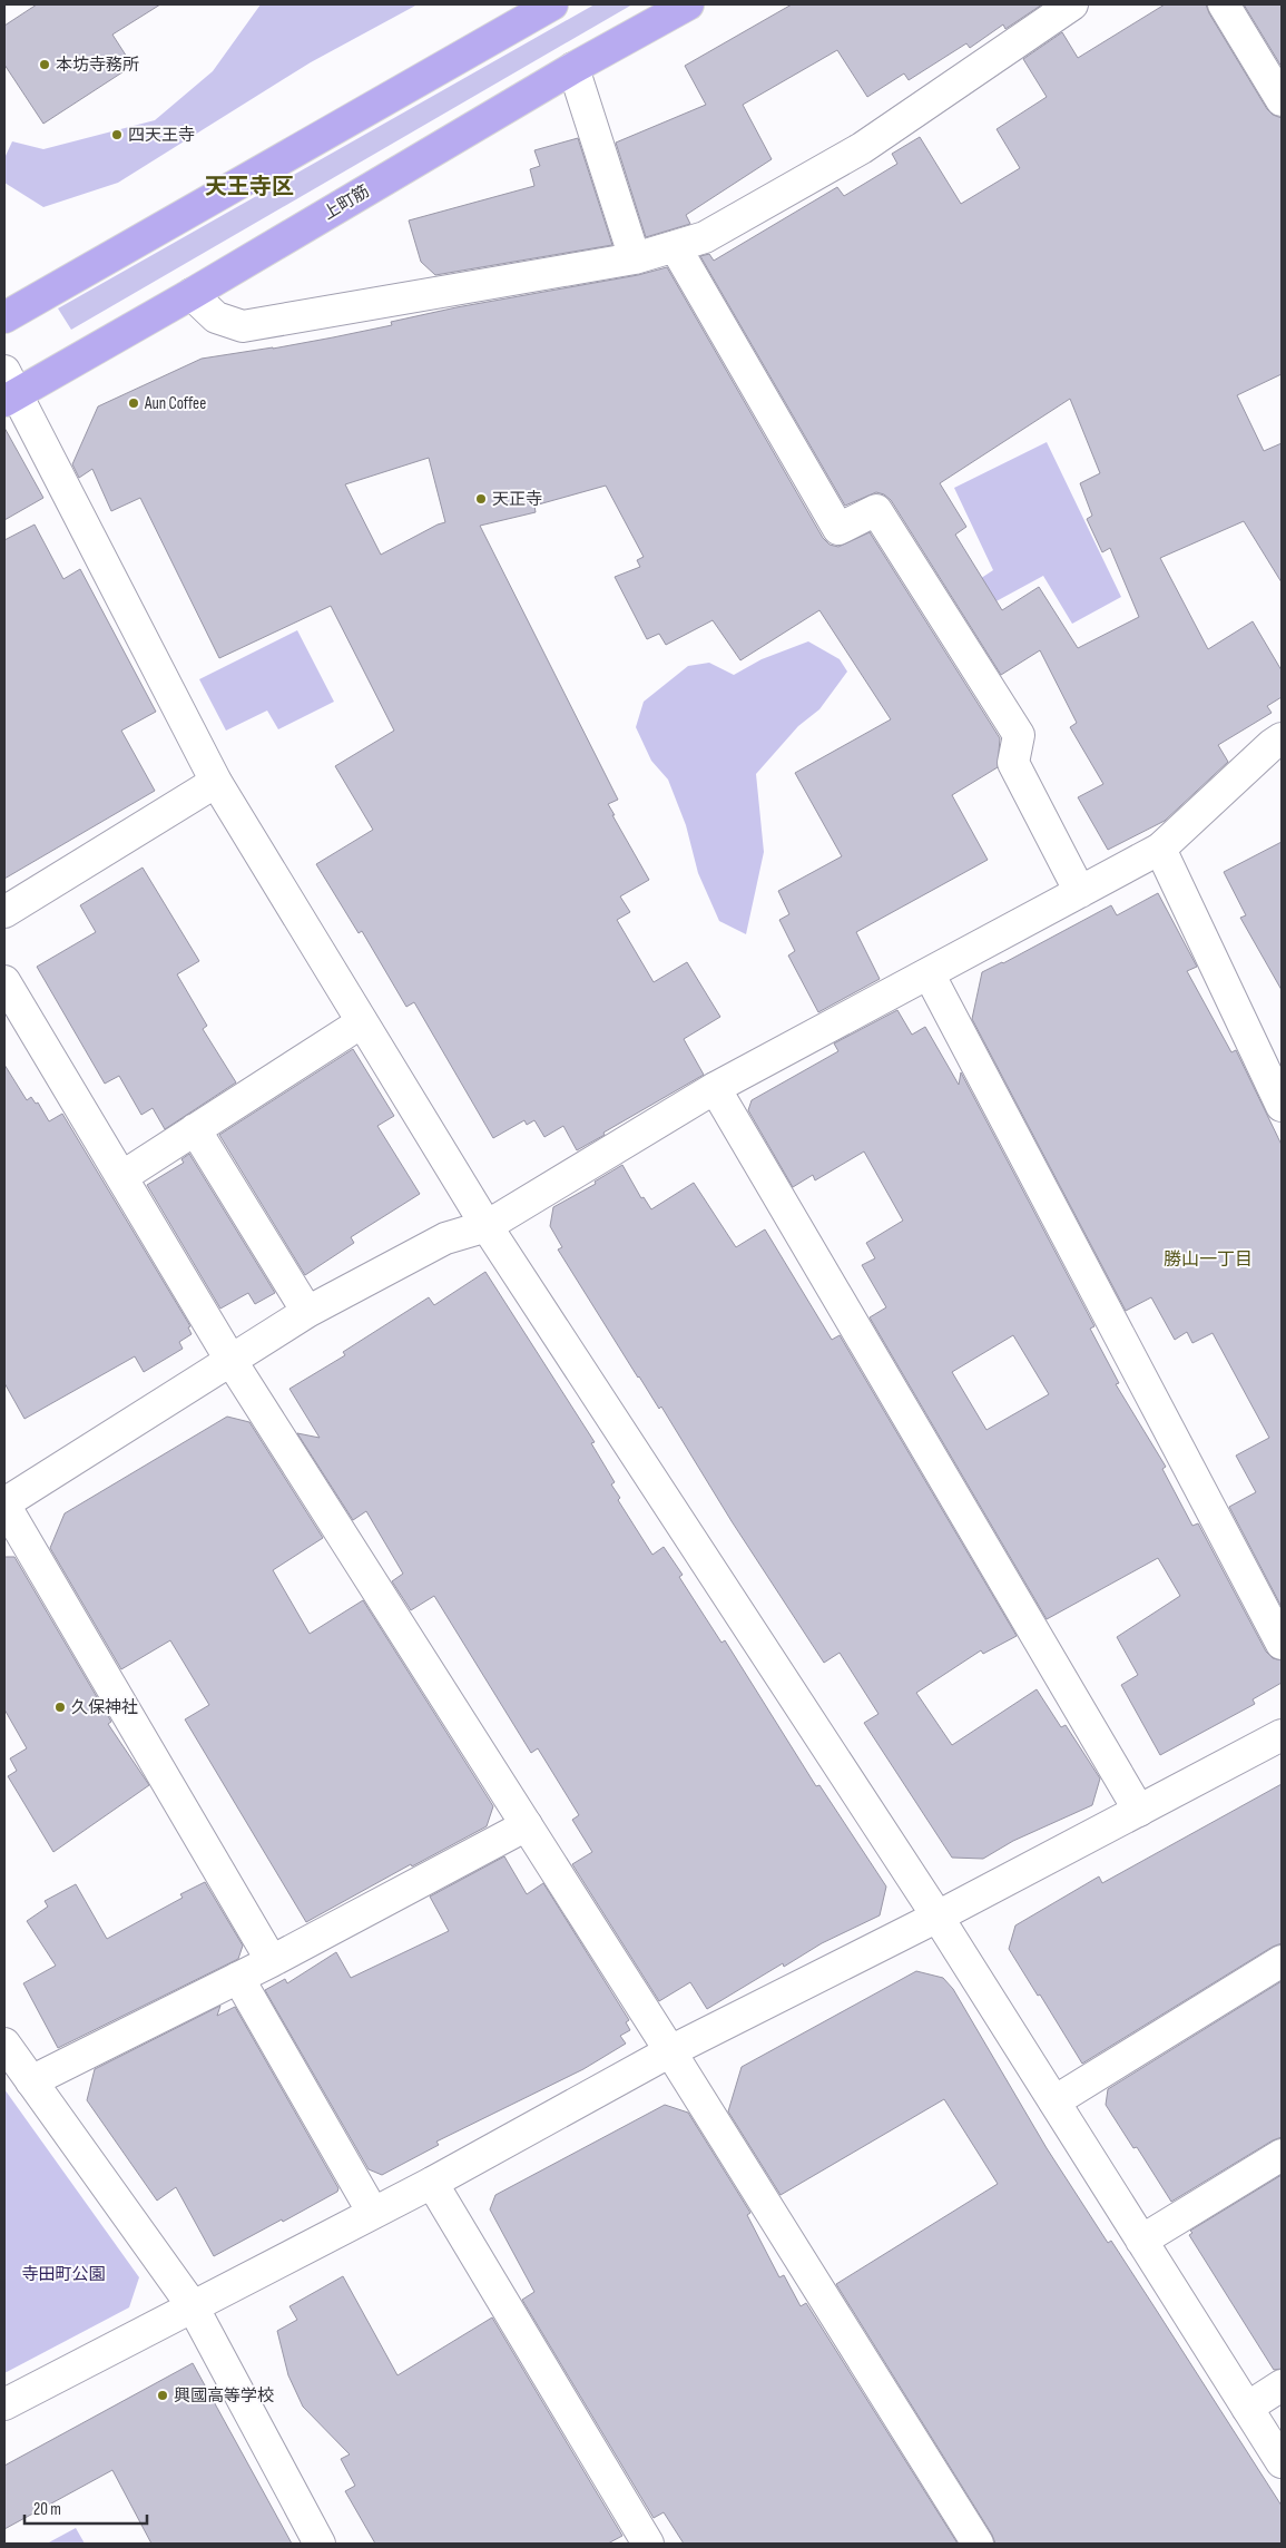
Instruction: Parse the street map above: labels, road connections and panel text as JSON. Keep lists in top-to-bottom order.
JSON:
{
  "streets": {
    "main road": ["上町筋"]
  },
  "districts": ["天王寺区", "勝山一丁目"],
  "parks": ["寺田町公園"],
  "places": [
    "本坊寺務所",
    "四天王寺",
    "Aun Coffee",
    "天正寺",
    "久保神社",
    "興國高等学校"
  ],
  "scale_bar": "20 m"
}
